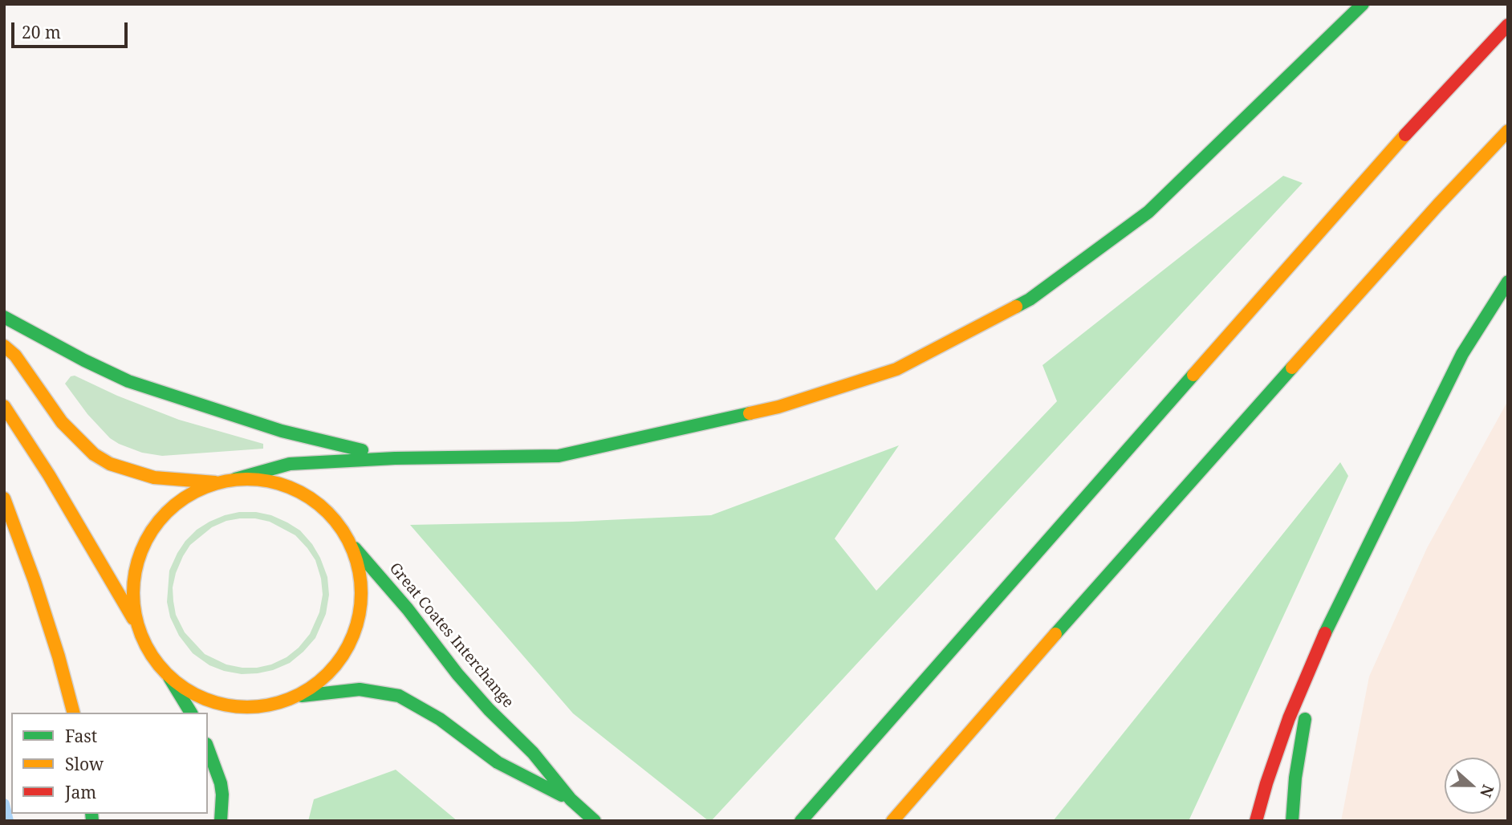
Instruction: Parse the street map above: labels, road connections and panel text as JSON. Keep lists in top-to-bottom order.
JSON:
{
  "streets": {
    "main road": ["Great Coates Interchange"]
  },
  "legend": ["Fast", "Slow", "Jam"],
  "scale_bar": "20 m",
  "north": "right"
}
